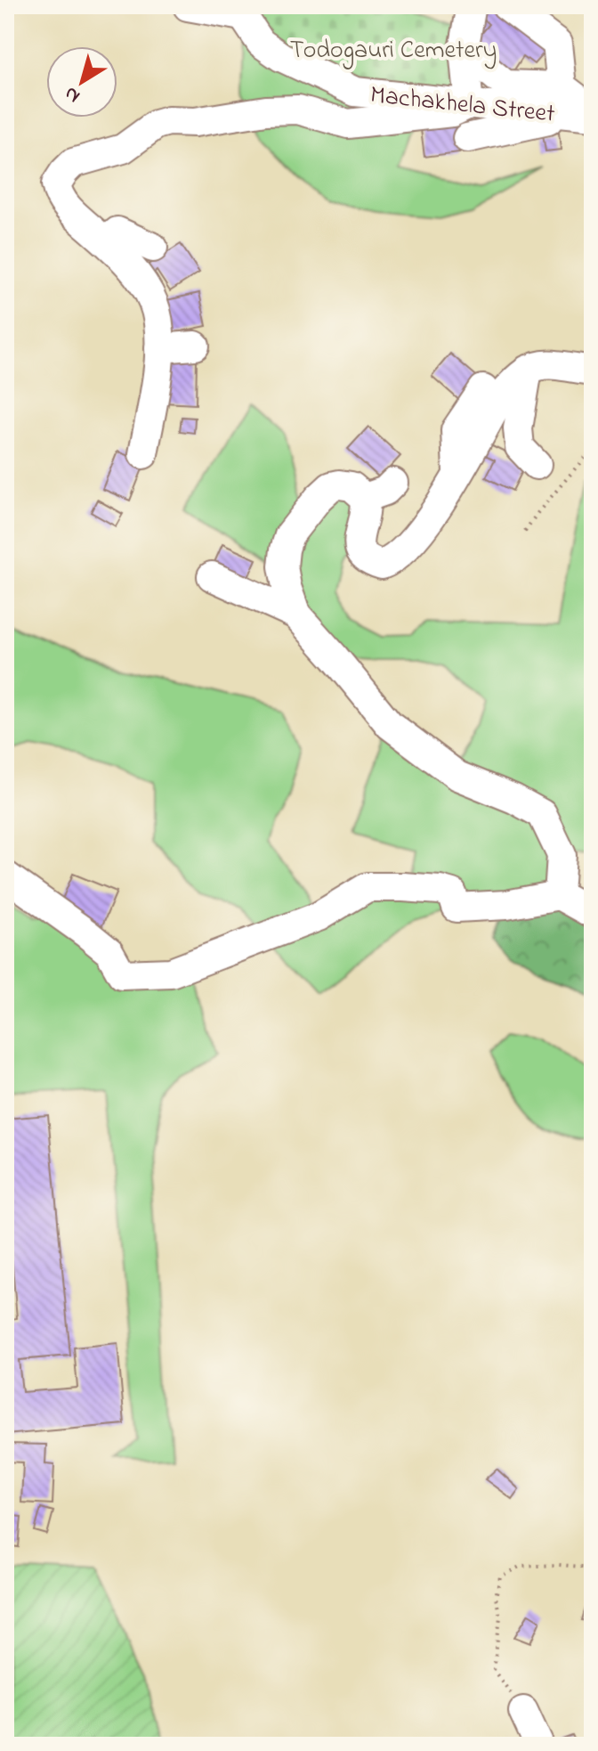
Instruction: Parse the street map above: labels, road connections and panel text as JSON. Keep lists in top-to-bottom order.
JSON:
{
  "streets": {
    "street": ["Machakhela Street"]
  },
  "parks": ["Todogauri Cemetery"],
  "north": "bottom left"
}
